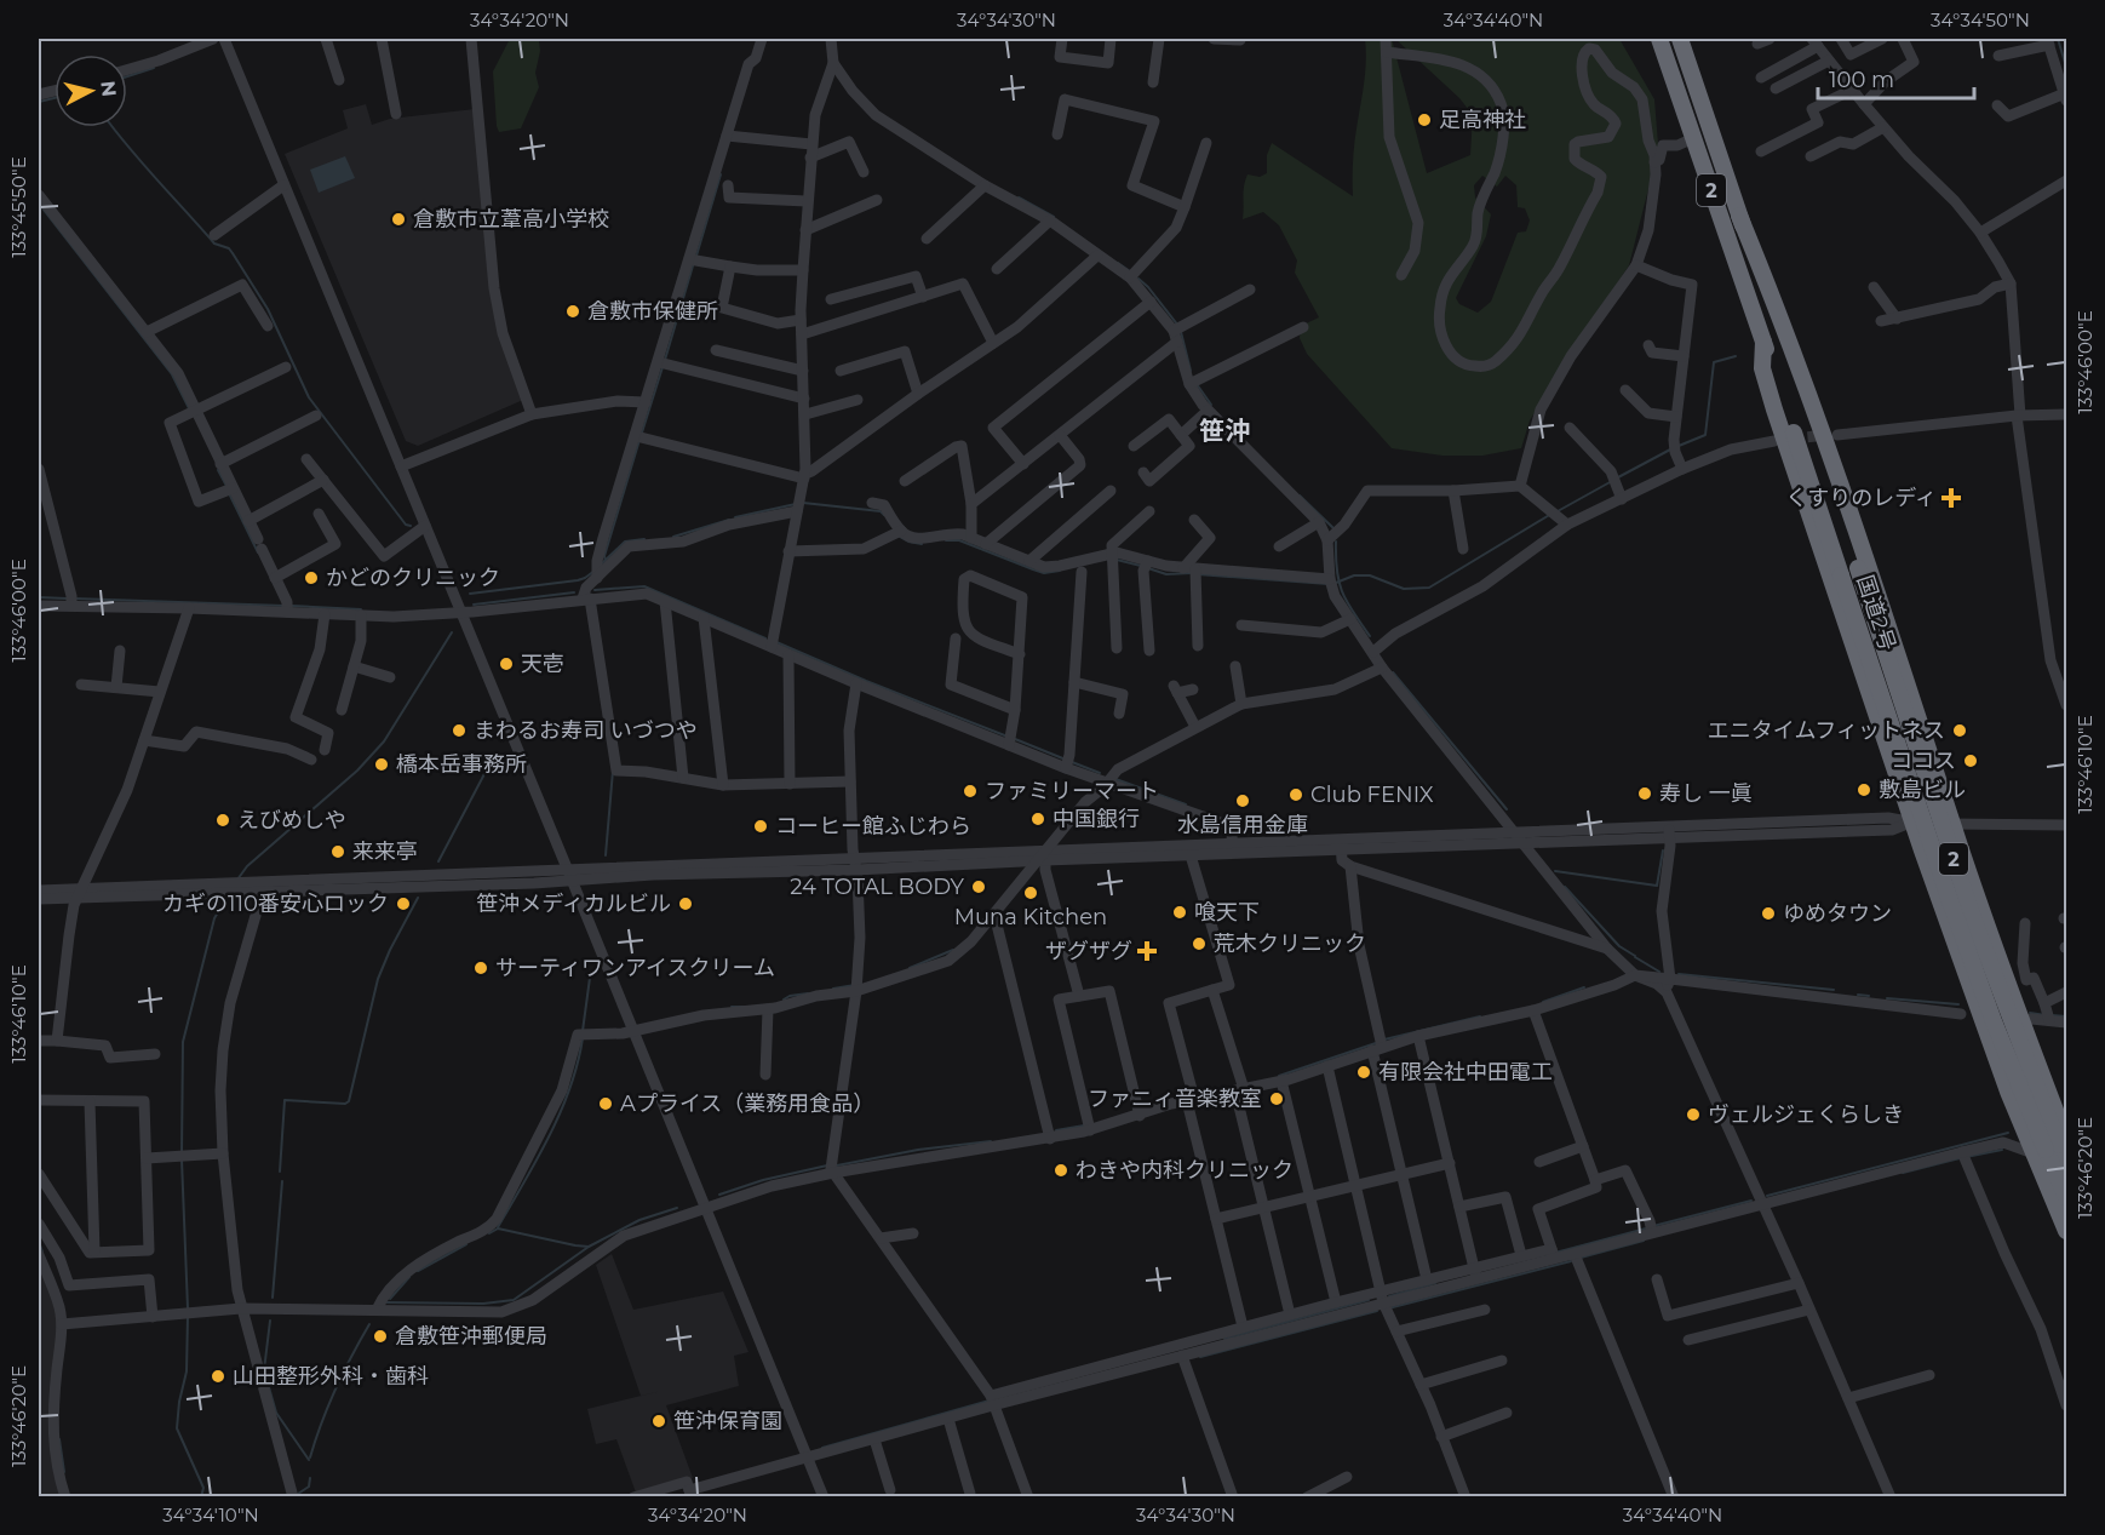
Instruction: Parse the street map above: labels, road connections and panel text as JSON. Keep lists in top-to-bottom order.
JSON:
{
  "streets": {
    "highway": ["2", "国道2号"]
  },
  "districts": ["笹沖"],
  "places": {
    "other": [
      "足高神社",
      "倉敷市立葦高小学校",
      "倉敷市保健所",
      "かどのクリニック",
      "天壱",
      "まわるお寿司 いづつや",
      "エニタイムフィットネス",
      "ココス",
      "橋本岳事務所",
      "敷島ビル",
      "ファミリーマート",
      "寿し 一眞",
      "Club FENIX",
      "水島信用金庫",
      "中国銀行",
      "えびめしや",
      "コーヒー館ふじわら",
      "来来亭",
      "24 TOTAL BODY",
      "Muna Kitchen",
      "カギの110番安心ロック",
      "笹沖メディカルビル",
      "喰天下",
      "ゆめタウン",
      "荒木クリニック",
      "サーティワンアイスクリーム",
      "有限会社中田電工",
      "ファニィ音楽教室",
      "Aプライス（業務用食品）",
      "ヴェルジェくらしき",
      "わきや内科クリニック",
      "倉敷笹沖郵便局",
      "山田整形外科・歯科",
      "笹沖保育園"
    ],
    "health": ["くすりのレディ", "ザグザグ"]
  },
  "scale_bar": "100 m",
  "north": "right",
  "coordinates": [
    "34°34'20\"N",
    "34°34'30\"N",
    "34°34'40\"N",
    "34°34'50\"N",
    "133°45'50\"E",
    "133°46'00\"E",
    "133°46'10\"E",
    "133°46'20\"E",
    "34°34'10\"N"
  ]
}
